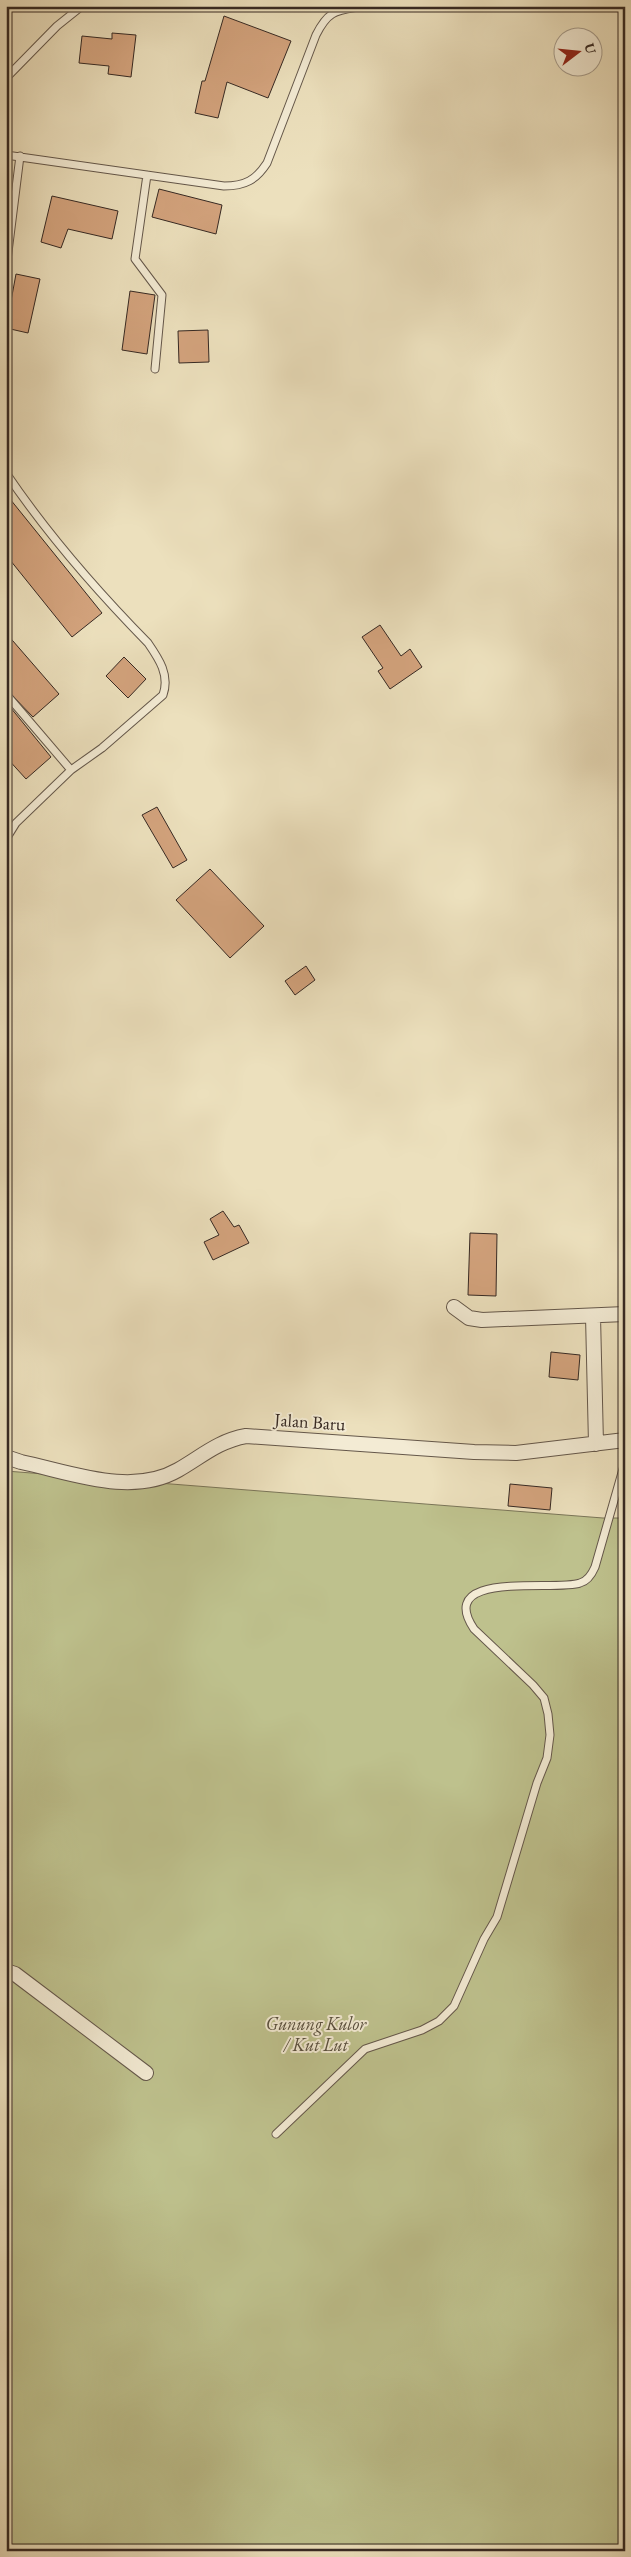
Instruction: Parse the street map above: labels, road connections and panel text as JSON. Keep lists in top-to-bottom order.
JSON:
{
  "streets": {
    "street": ["Jalan Baru"]
  },
  "parks": ["Gunung Kulor / Kut Lut"],
  "north": "right"
}
